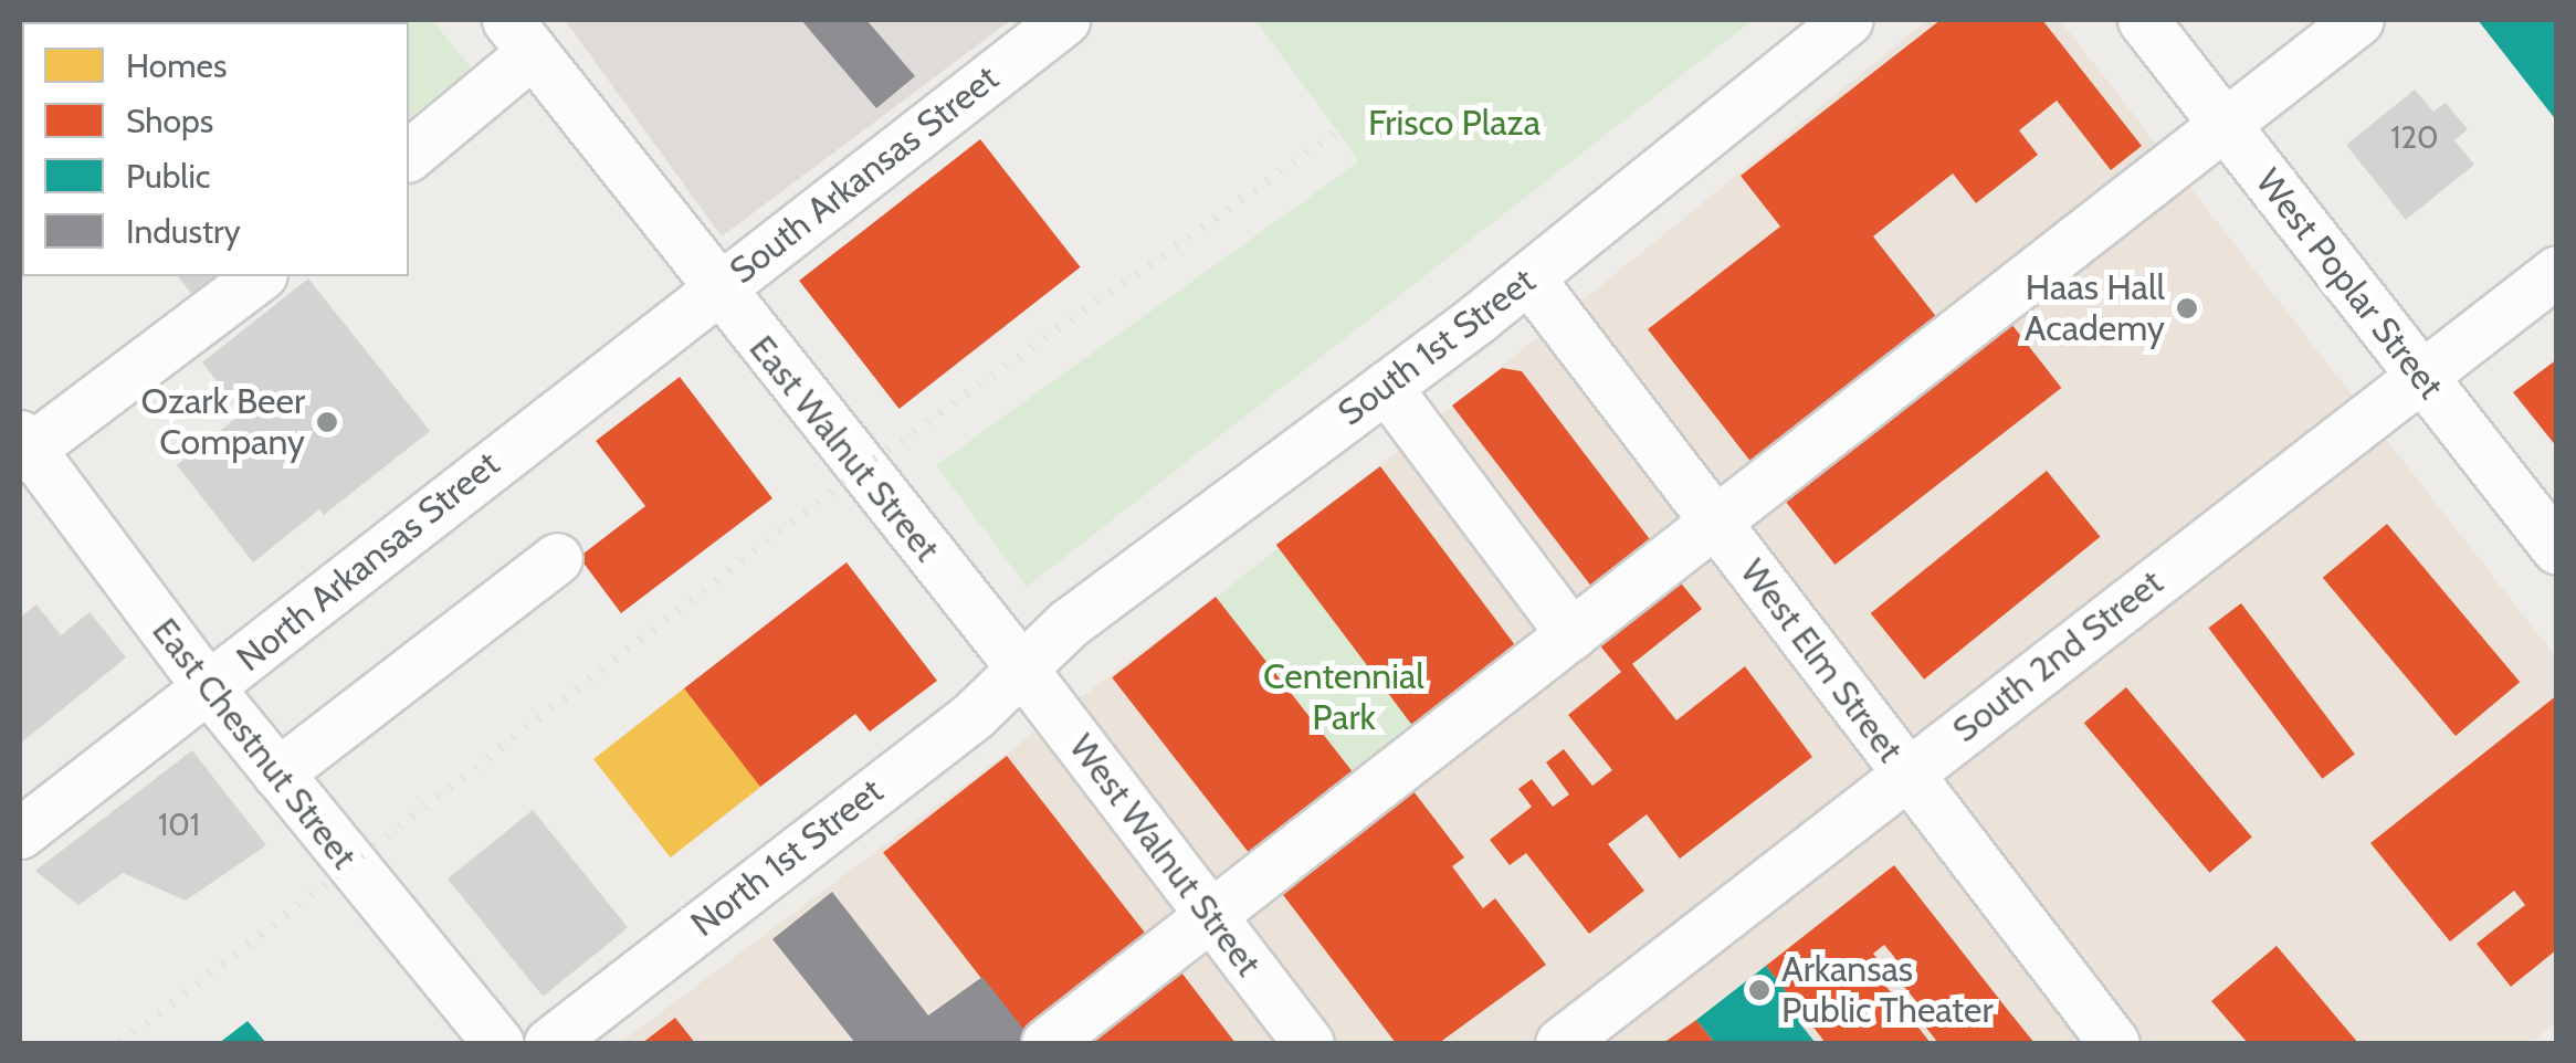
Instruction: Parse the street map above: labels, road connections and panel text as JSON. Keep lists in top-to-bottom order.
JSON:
{
  "streets": {
    "street": [
      "South Arkansas Street",
      "West Poplar Street",
      "South 1st Street",
      "East Walnut Street",
      "North Arkansas Street",
      "South 2nd Street",
      "West Elm Street",
      "East Chestnut Street",
      "West Walnut Street",
      "North 1st Street"
    ]
  },
  "crossings": [
    ["South Arkansas Street", "East Walnut Street"],
    ["South Arkansas Street", "North Arkansas Street"],
    ["West Poplar Street", "South 2nd Street"],
    ["South 1st Street", "East Walnut Street"],
    ["South 1st Street", "West Elm Street"],
    ["South 1st Street", "West Walnut Street"],
    ["South 1st Street", "North 1st Street"],
    ["East Walnut Street", "North Arkansas Street"],
    ["East Walnut Street", "West Walnut Street"],
    ["East Walnut Street", "North 1st Street"],
    ["North Arkansas Street", "East Chestnut Street"],
    ["South 2nd Street", "West Elm Street"],
    ["West Walnut Street", "North 1st Street"]
  ],
  "parks": ["Frisco Plaza", "Centennial Park"],
  "places": ["Haas Hall Academy", "Ozark Beer Company", "Arkansas Public Theater"],
  "house_numbers": ["120", "101"],
  "legend": [
    "Homes",
    "Shops",
    "Public",
    "Industry"
  ]
}
